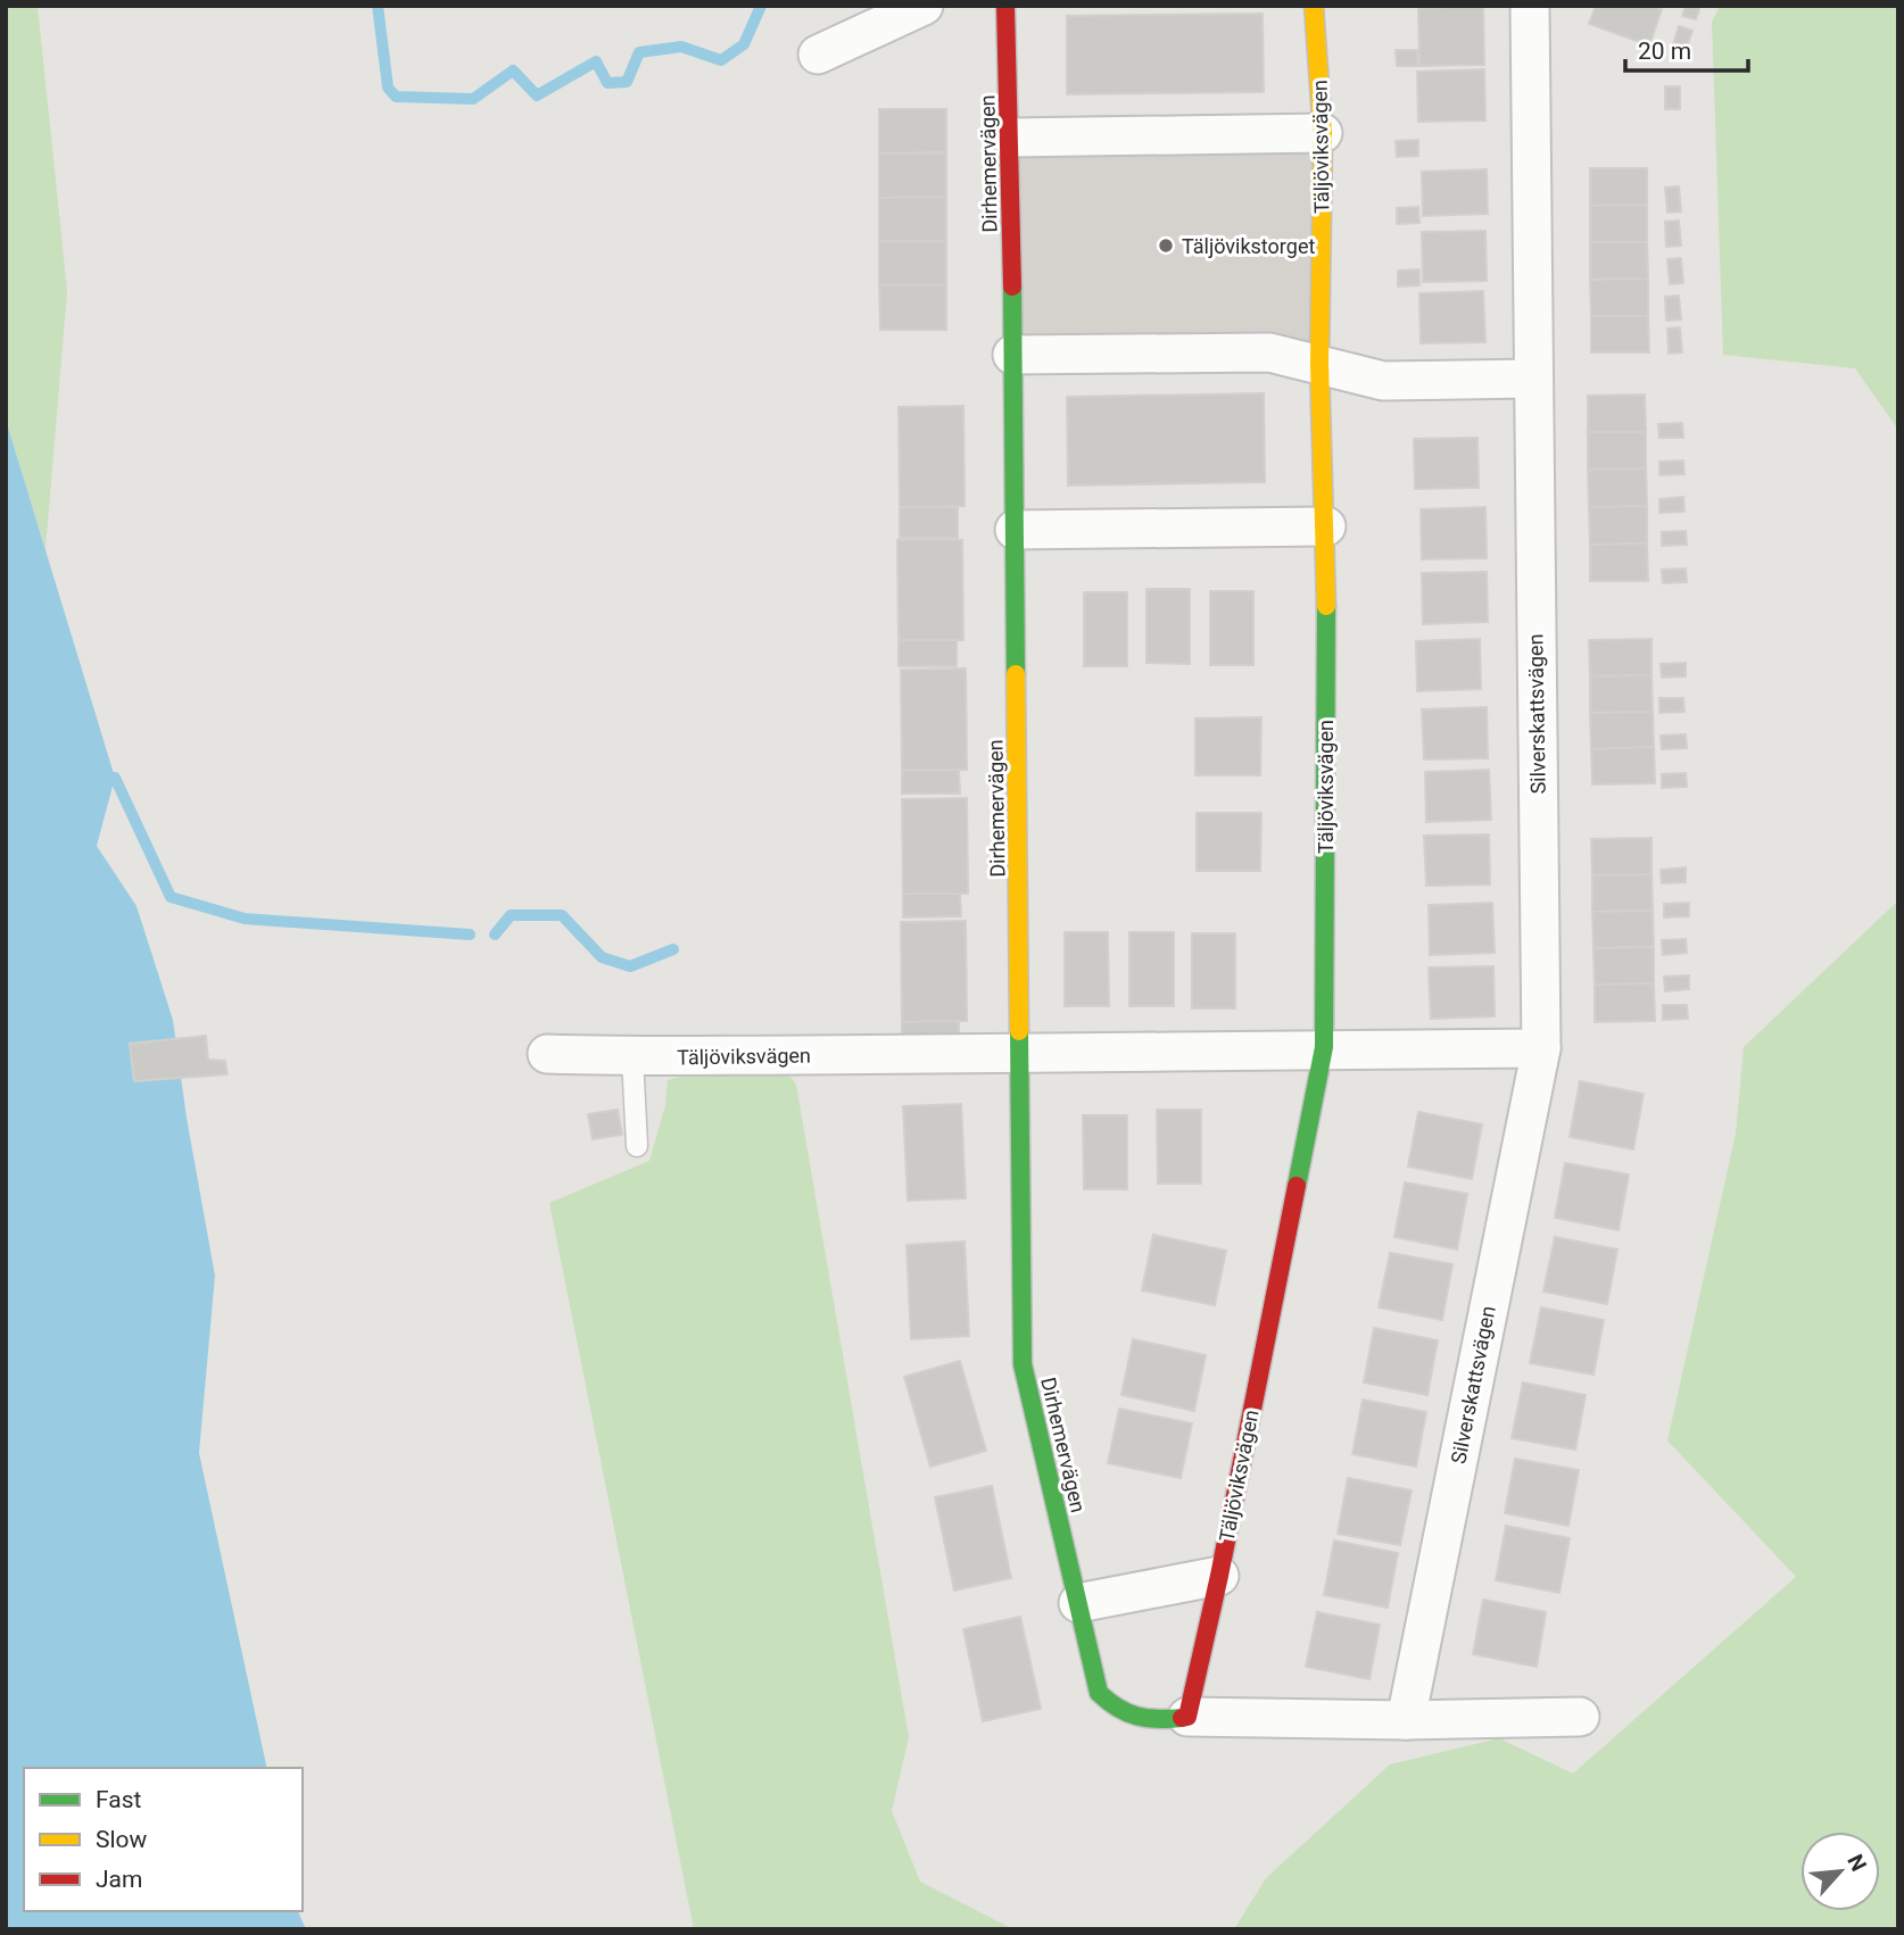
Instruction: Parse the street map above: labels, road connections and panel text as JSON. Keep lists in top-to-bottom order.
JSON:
{
  "streets": {
    "street": ["Täljöviksvägen", "Dirhemervägen", "Silverskattsvägen"]
  },
  "crossings": [
    ["Täljöviksvägen", "Dirhemervägen"]
  ],
  "places": ["Täljövikstorget"],
  "legend": ["Fast", "Slow", "Jam"],
  "scale_bar": "20 m",
  "north": "top right"
}
